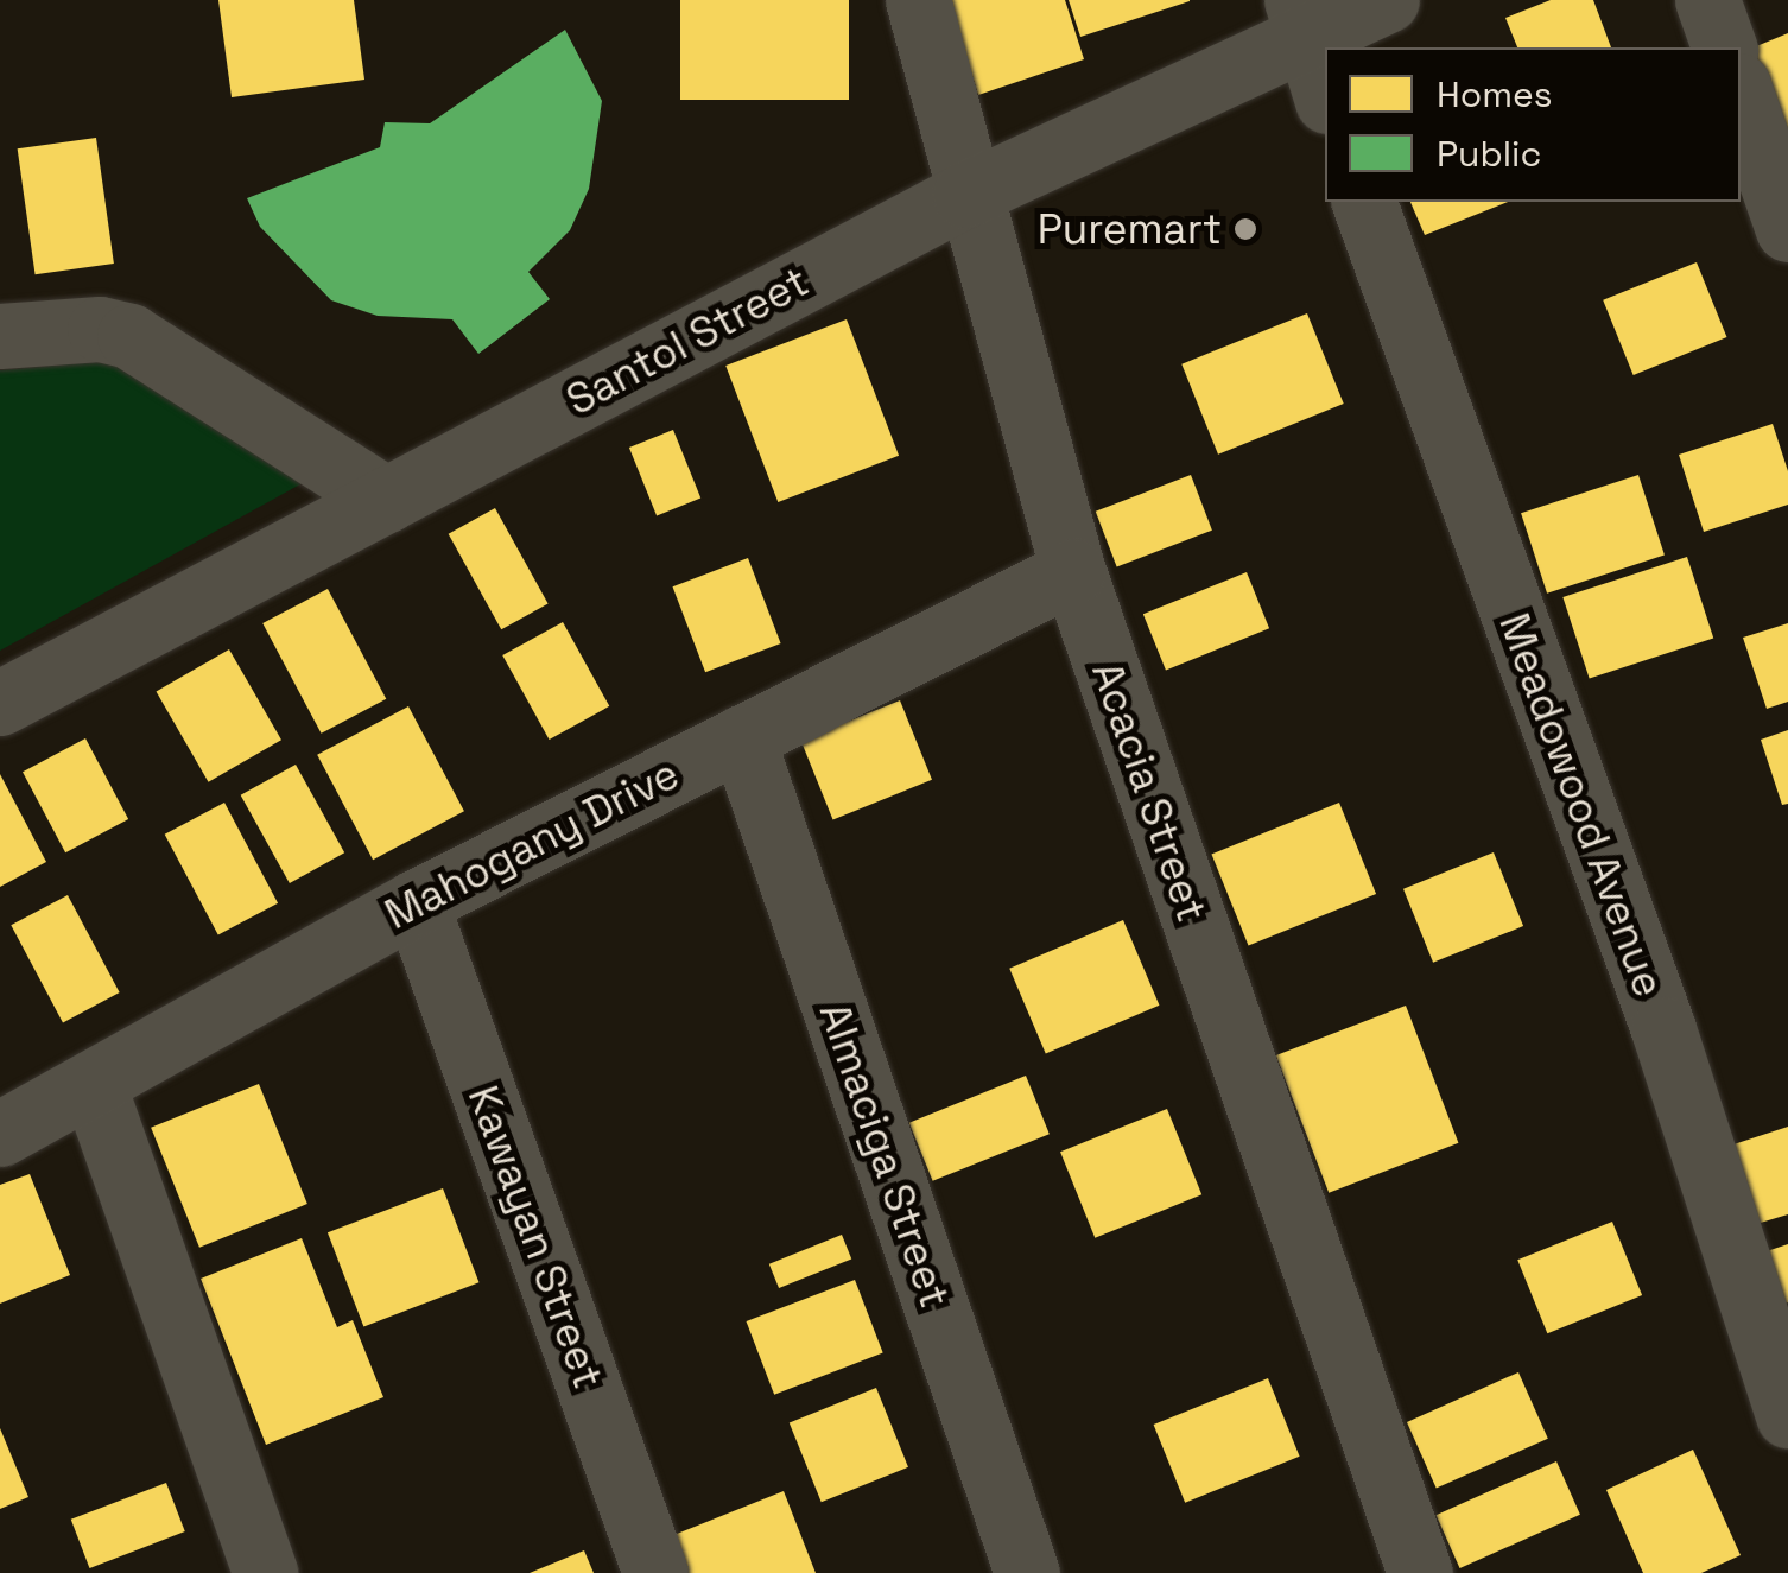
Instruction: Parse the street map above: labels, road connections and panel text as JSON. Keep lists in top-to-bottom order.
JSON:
{
  "streets": {
    "street": [
      "Santol Street",
      "Acacia Street",
      "Meadowood Avenue",
      "Mahogany Drive",
      "Almaciga Street",
      "Kawayan Street"
    ]
  },
  "crossings": [
    ["Santol Street", "Acacia Street"],
    ["Acacia Street", "Mahogany Drive"],
    ["Mahogany Drive", "Almaciga Street"],
    ["Mahogany Drive", "Kawayan Street"]
  ],
  "places": ["Puremart"],
  "legend": ["Homes", "Public"]
}
